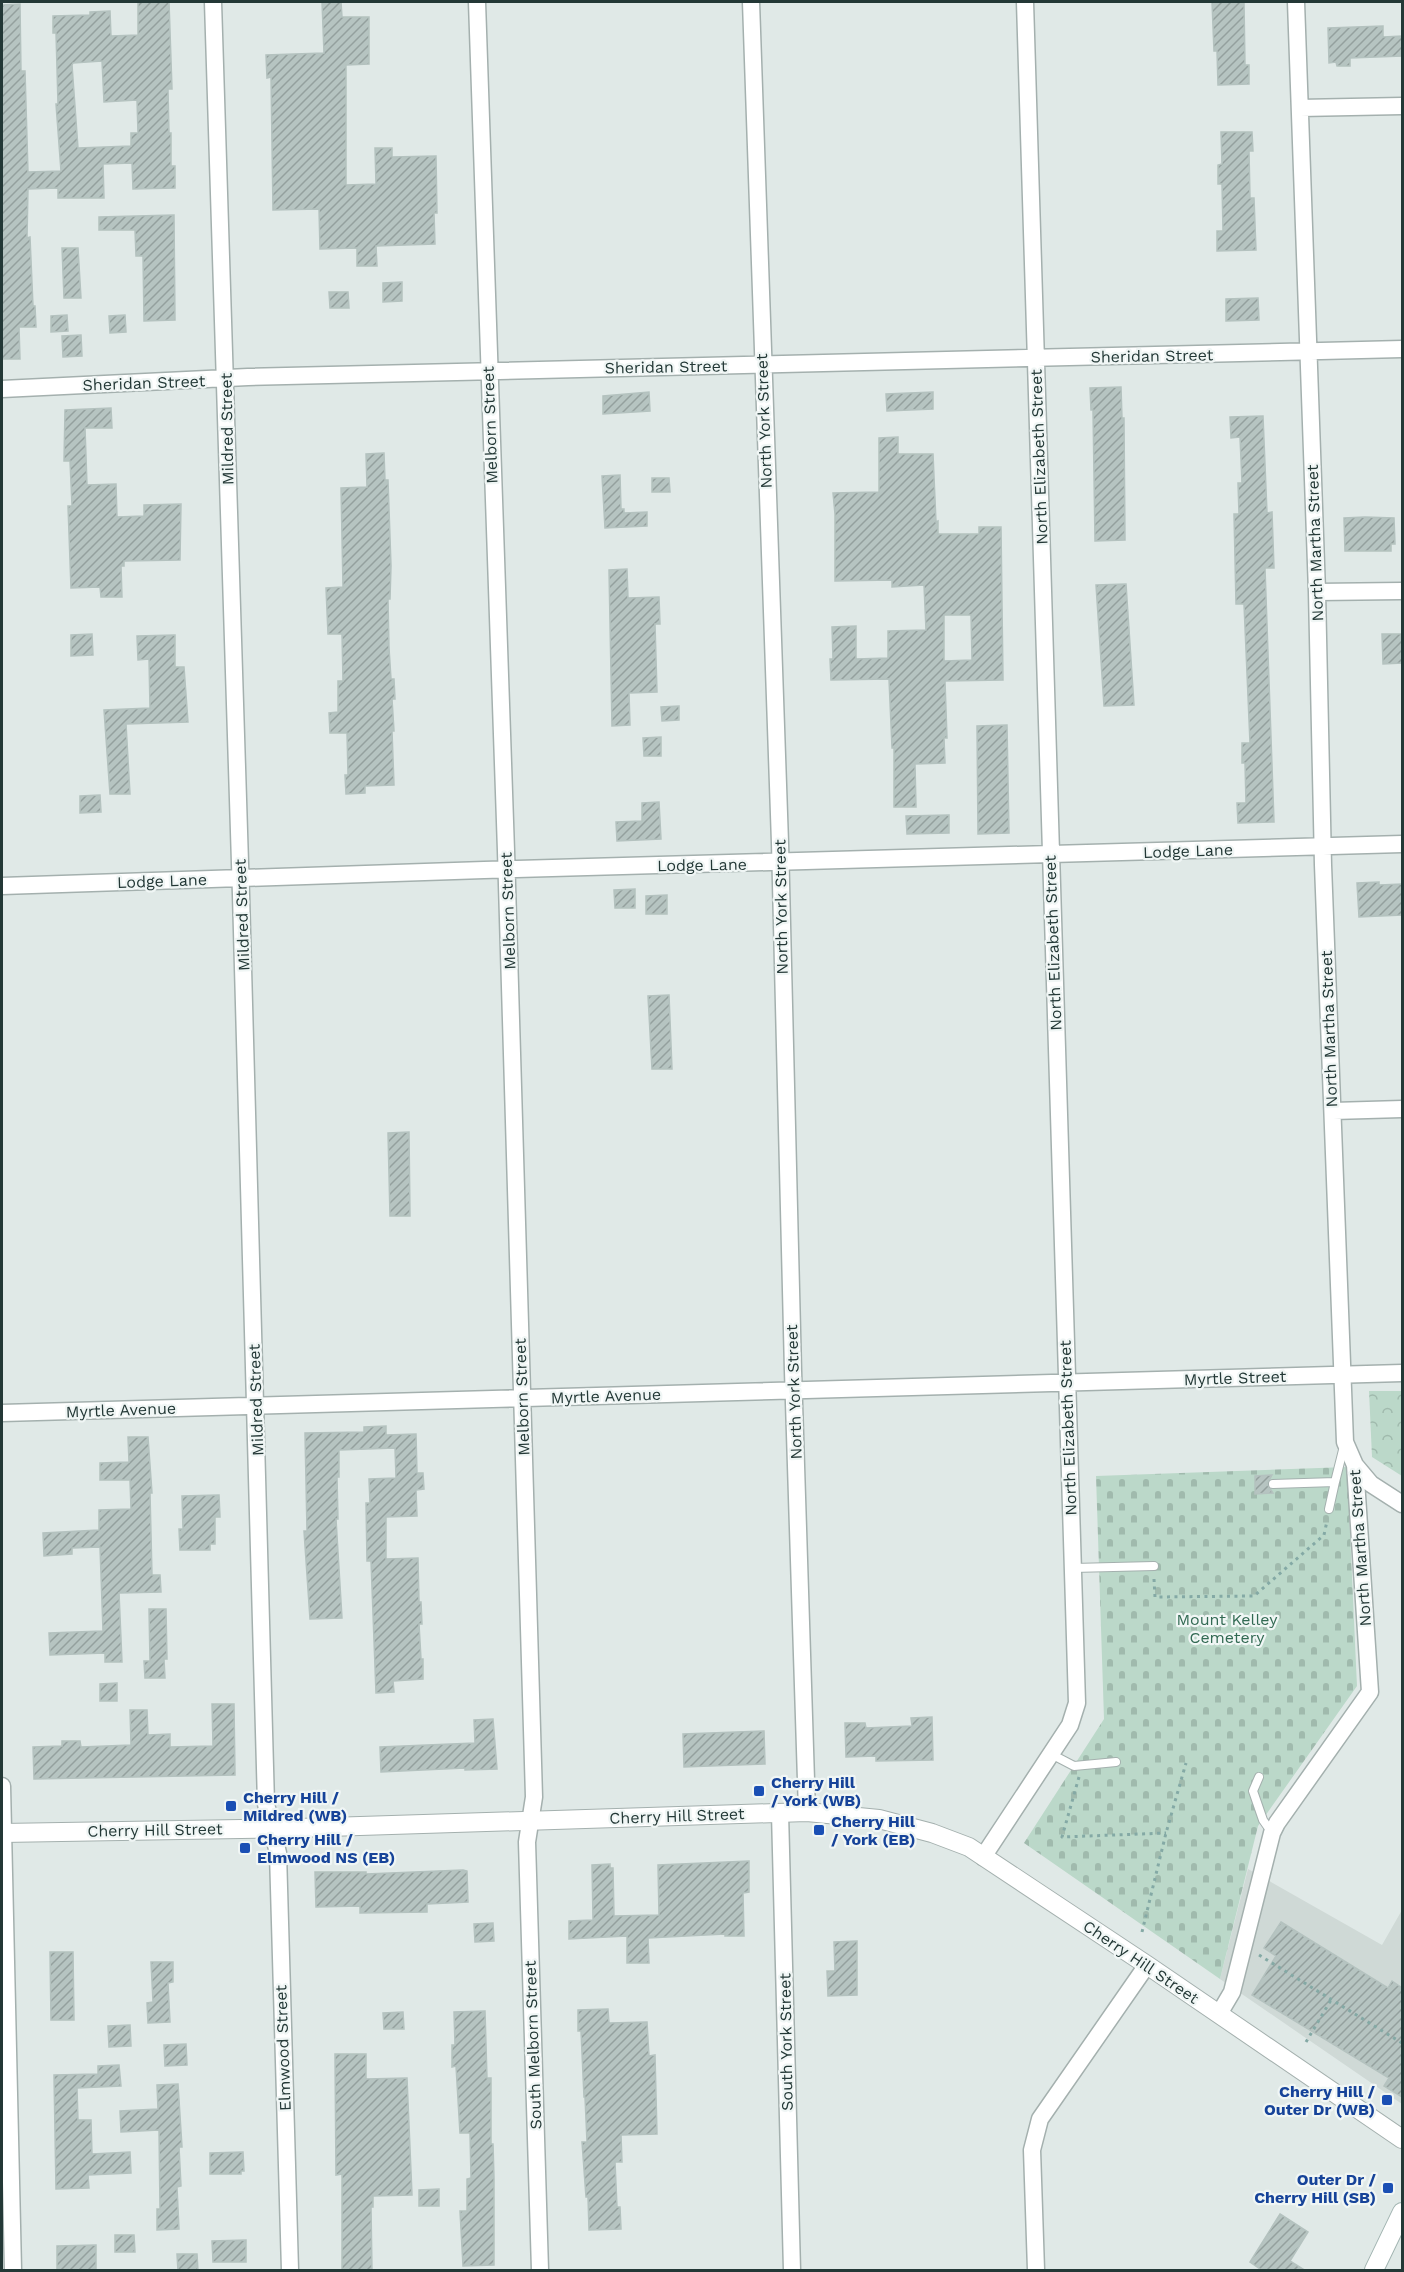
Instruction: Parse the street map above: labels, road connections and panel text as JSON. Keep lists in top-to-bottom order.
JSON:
{
  "streets": {
    "street": [
      "Sheridan Street",
      "North York Street",
      "Melborn Street",
      "Mildred Street",
      "North Elizabeth Street",
      "North Martha Street",
      "Lodge Lane",
      "Myrtle Street",
      "Myrtle Avenue",
      "Cherry Hill Street",
      "South York Street",
      "South Melborn Street",
      "Elmwood Street"
    ]
  },
  "crossings": [
    ["Sheridan Street", "North York Street"],
    ["Sheridan Street", "Melborn Street"],
    ["Sheridan Street", "Mildred Street"],
    ["Sheridan Street", "North Elizabeth Street"],
    ["Sheridan Street", "North Martha Street"],
    ["North York Street", "Lodge Lane"],
    ["North York Street", "Myrtle Avenue"],
    ["North York Street", "Cherry Hill Street"],
    ["Melborn Street", "Lodge Lane"],
    ["Melborn Street", "Myrtle Avenue"],
    ["Melborn Street", "Cherry Hill Street"],
    ["Melborn Street", "South Melborn Street"],
    ["Mildred Street", "Lodge Lane"],
    ["Mildred Street", "Myrtle Avenue"],
    ["Mildred Street", "Cherry Hill Street"],
    ["Mildred Street", "Elmwood Street"],
    ["North Elizabeth Street", "Lodge Lane"],
    ["North Elizabeth Street", "Myrtle Street"],
    ["North Elizabeth Street", "Myrtle Avenue"],
    ["North Elizabeth Street", "Cherry Hill Street"],
    ["North Martha Street", "Lodge Lane"],
    ["North Martha Street", "Myrtle Street"],
    ["North Martha Street", "Cherry Hill Street"],
    ["Myrtle Street", "Myrtle Avenue"],
    ["Cherry Hill Street", "South York Street"],
    ["Cherry Hill Street", "South Melborn Street"],
    ["Cherry Hill Street", "Elmwood Street"]
  ],
  "parks": ["Mount Kelley Cemetery"],
  "places": {
    "transit": [
      "Cherry Hill / York (WB)",
      "Cherry Hill / Mildred (WB)",
      "Cherry Hill / York (EB)",
      "Cherry Hill / Elmwood NS (EB)",
      "Cherry Hill / Outer Dr (WB)",
      "Outer Dr / Cherry Hill (SB)"
    ]
  }
}
